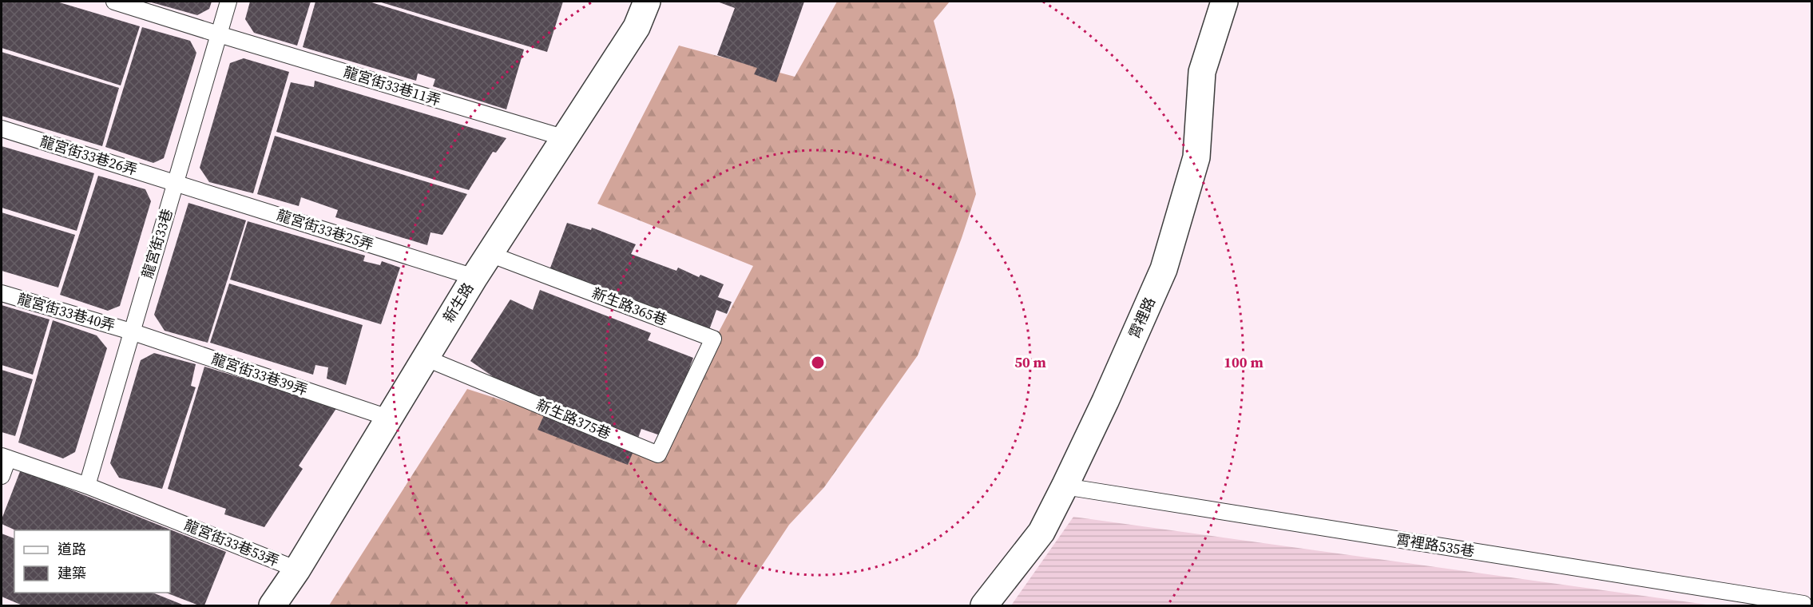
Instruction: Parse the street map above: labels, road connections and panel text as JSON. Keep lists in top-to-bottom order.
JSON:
{
  "streets": {
    "street": ["新生路", "霄裡路"],
    "lane": [
      "龍宮街33巷11弄",
      "龍宮街33巷26弄",
      "龍宮街33巷25弄",
      "龍宮街33巷",
      "新生路365巷",
      "龍宮街33巷40弄",
      "龍宮街33巷39弄",
      "新生路375巷",
      "龍宮街33巷53弄",
      "霄裡路535巷"
    ]
  },
  "crossings": [
    ["龍宮街33巷11弄", "龍宮街33巷"],
    ["龍宮街33巷11弄", "新生路"],
    ["龍宮街33巷26弄", "龍宮街33巷25弄"],
    ["龍宮街33巷26弄", "龍宮街33巷"],
    ["龍宮街33巷25弄", "龍宮街33巷"],
    ["龍宮街33巷25弄", "新生路"],
    ["龍宮街33巷", "龍宮街33巷40弄"],
    ["龍宮街33巷", "龍宮街33巷39弄"],
    ["龍宮街33巷", "龍宮街33巷53弄"],
    ["新生路", "新生路365巷"],
    ["新生路", "龍宮街33巷39弄"],
    ["新生路", "新生路375巷"],
    ["新生路", "龍宮街33巷53弄"],
    ["新生路365巷", "新生路375巷"],
    ["龍宮街33巷40弄", "龍宮街33巷39弄"],
    ["霄裡路", "霄裡路535巷"]
  ],
  "legend": ["道路", "建築"],
  "rings": ["50 m", "100 m"]
}
